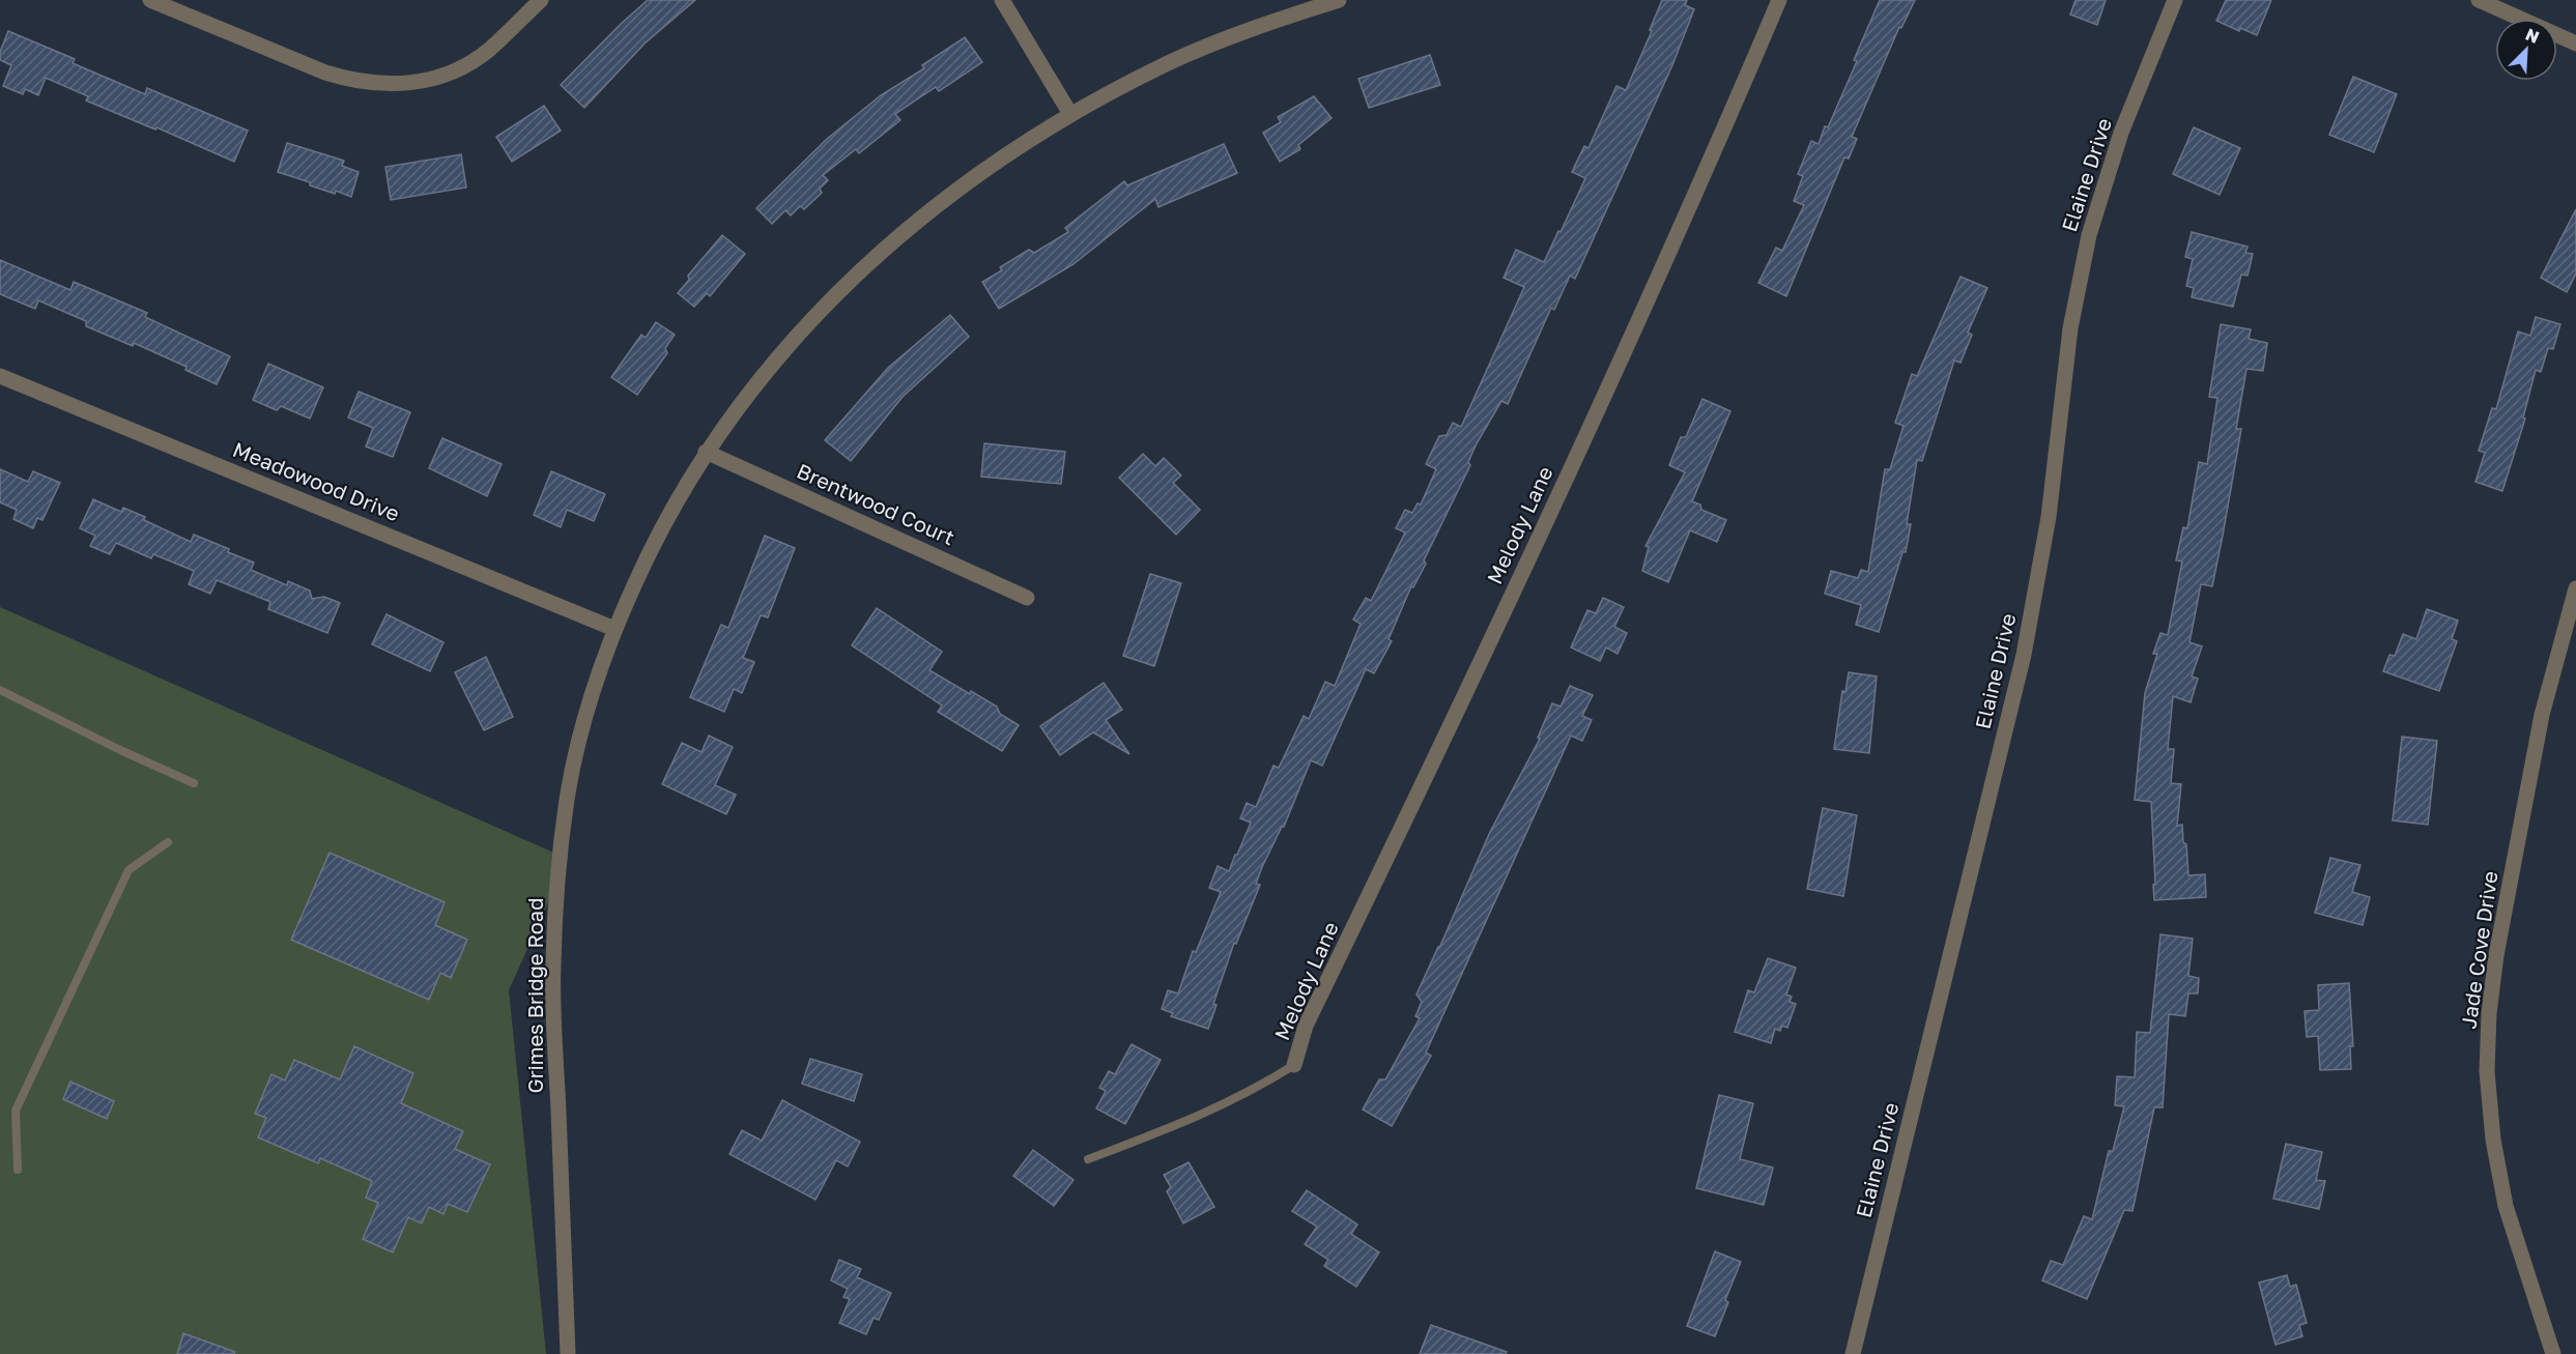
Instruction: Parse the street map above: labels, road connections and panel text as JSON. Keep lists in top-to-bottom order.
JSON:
{
  "streets": {
    "street": [
      "Elaine Drive",
      "Meadowood Drive",
      "Brentwood Court",
      "Melody Lane",
      "Jade Cove Drive",
      "Grimes Bridge Road"
    ]
  },
  "crossings": [
    ["Meadowood Drive", "Grimes Bridge Road"],
    ["Brentwood Court", "Grimes Bridge Road"]
  ],
  "north": "top right"
}
